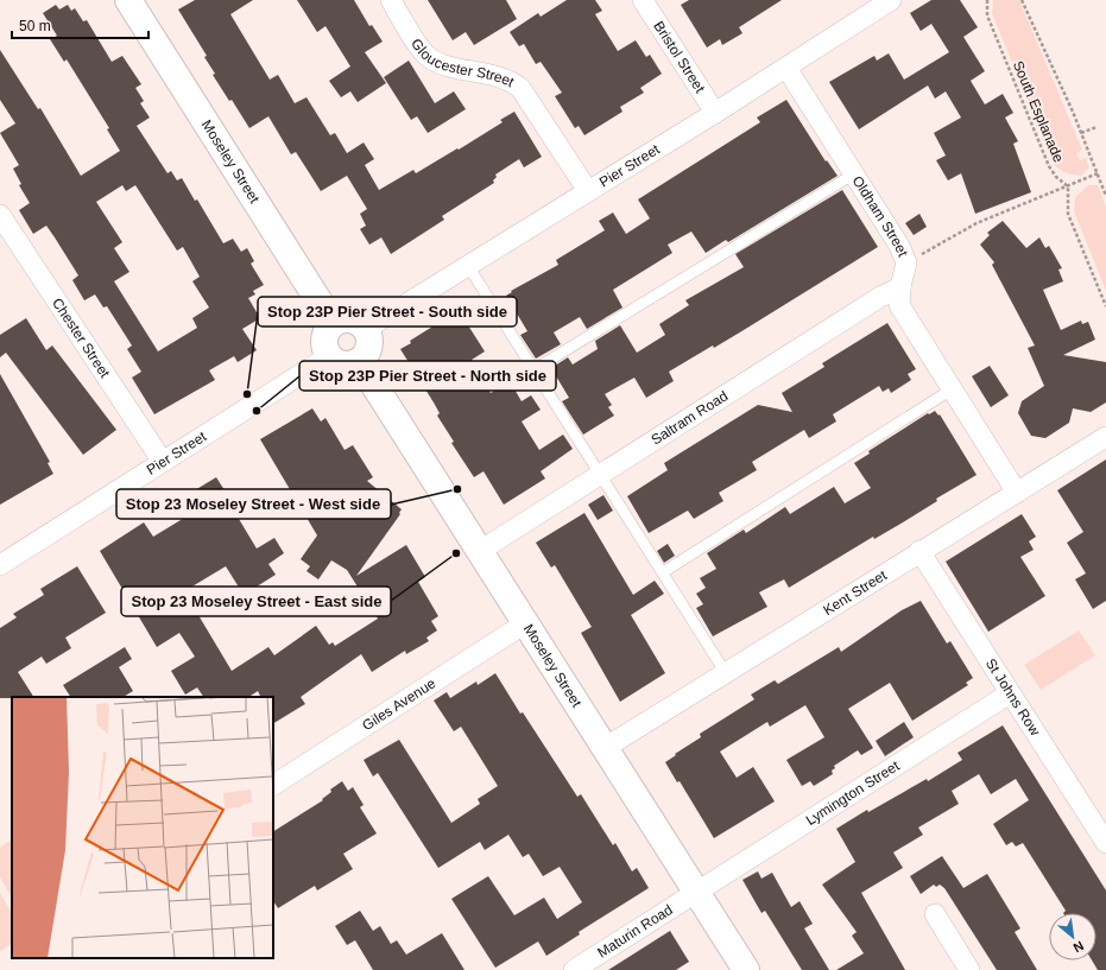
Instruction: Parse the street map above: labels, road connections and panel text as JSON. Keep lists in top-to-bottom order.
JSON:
{
  "streets": {
    "street": [
      "Bristol Street",
      "Gloucester Street",
      "Moseley Street",
      "Pier Street",
      "Oldham Street",
      "Chester Street",
      "Saltram Road",
      "Kent Street",
      "St Johns Row",
      "Giles Avenue",
      "Lymington Street",
      "Maturin Road"
    ],
    "path": ["South Esplanade"]
  },
  "crossings": [
    ["Bristol Street", "Pier Street"],
    ["Gloucester Street", "Pier Street"],
    ["Moseley Street", "Pier Street"],
    ["Moseley Street", "Saltram Road"],
    ["Moseley Street", "Kent Street"],
    ["Moseley Street", "Giles Avenue"],
    ["Moseley Street", "Lymington Street"],
    ["Moseley Street", "Maturin Road"],
    ["Pier Street", "Oldham Street"],
    ["Pier Street", "Chester Street"],
    ["Oldham Street", "Saltram Road"],
    ["Oldham Street", "Kent Street"],
    ["Kent Street", "St Johns Row"],
    ["St Johns Row", "Lymington Street"],
    ["Lymington Street", "Maturin Road"]
  ],
  "places": [
    "Stop 23P Pier Street - South side",
    "Stop 23P Pier Street - North side",
    "Stop 23 Moseley Street - West side",
    "Stop 23 Moseley Street - East side"
  ],
  "scale_bar": "50 m",
  "north": "bottom right"
}
